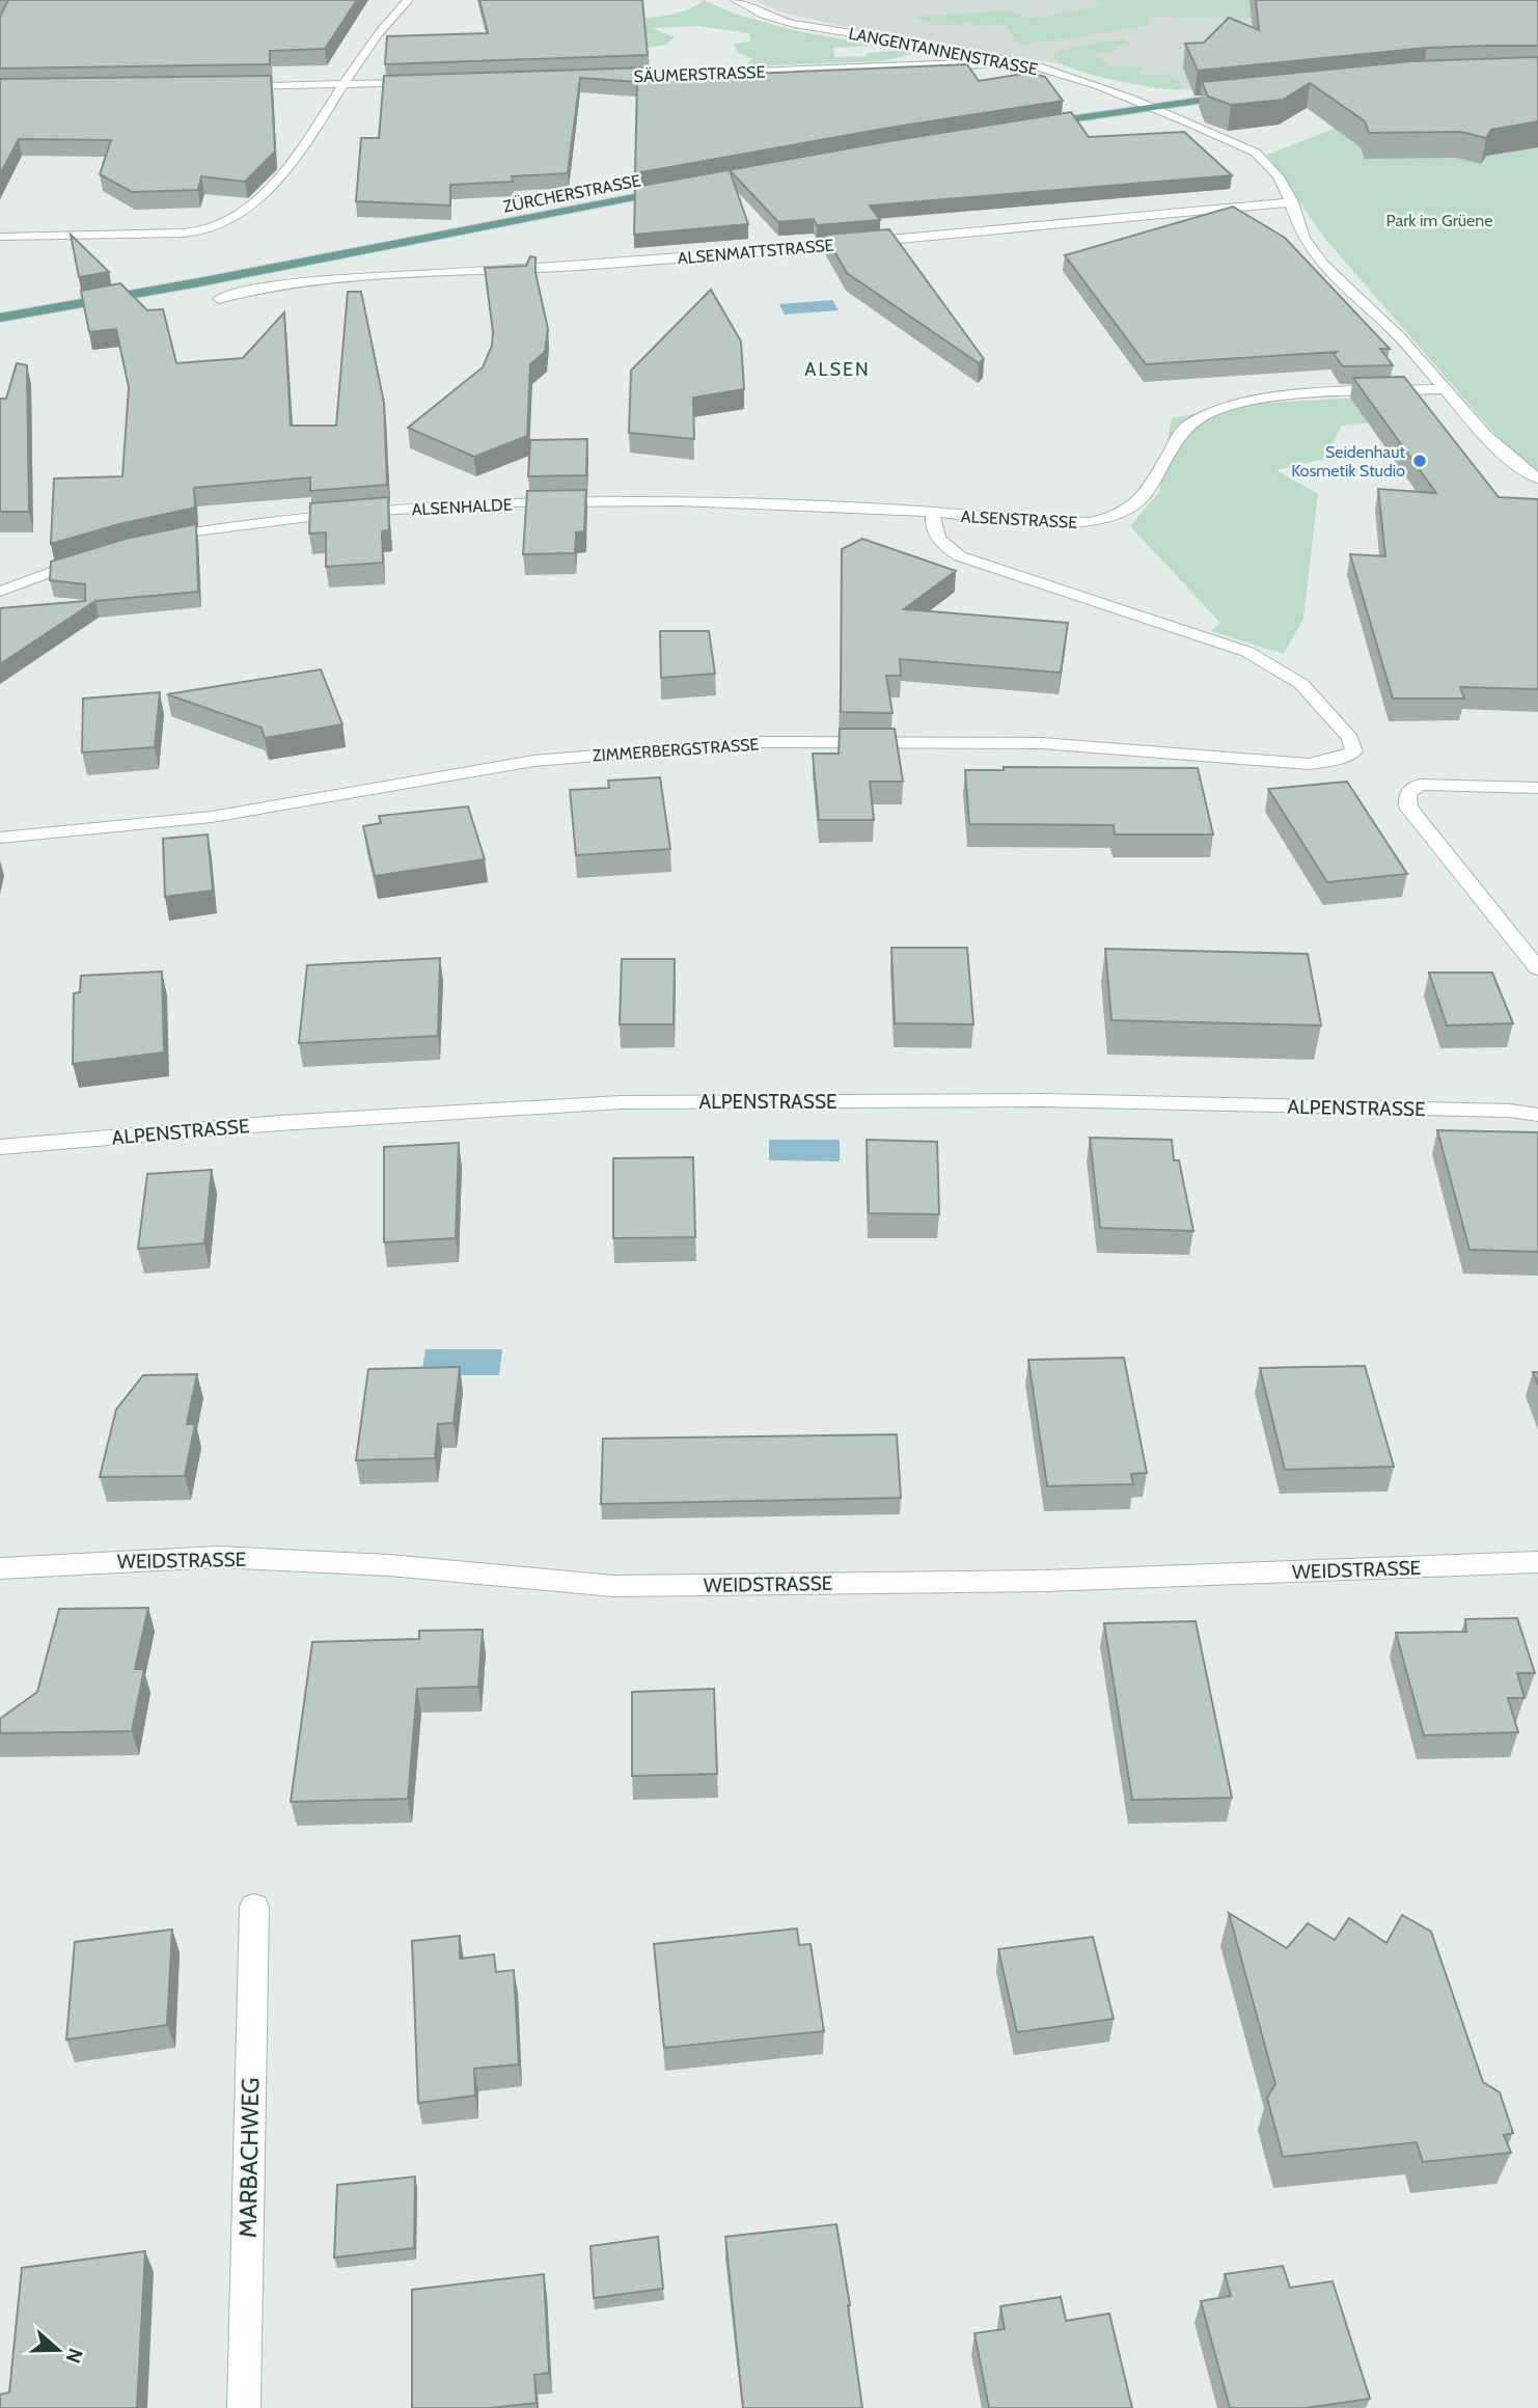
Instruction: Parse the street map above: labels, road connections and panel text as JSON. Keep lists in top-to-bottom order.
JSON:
{
  "streets": {
    "main road": ["ZÜRCHERSTRASSE"],
    "street": [
      "LANGENTANNENSTRASSE",
      "SÄUMERSTRASSE",
      "ALSENMATTSTRASSE",
      "ALSENHALDE",
      "ALSENSTRASSE",
      "ZIMMERBERGSTRASSE",
      "ALPENSTRASSE",
      "WEIDSTRASSE",
      "MARBACHWEG"
    ]
  },
  "crossings": [
    ["LANGENTANNENSTRASSE", "SÄUMERSTRASSE"],
    ["ALSENHALDE", "ALSENSTRASSE"],
    ["ALSENSTRASSE", "ZIMMERBERGSTRASSE"]
  ],
  "districts": ["ALSEN"],
  "parks": ["Park im Grüene"],
  "places": ["Seidenhaut Kosmetik Studio"],
  "north": "right"
}
